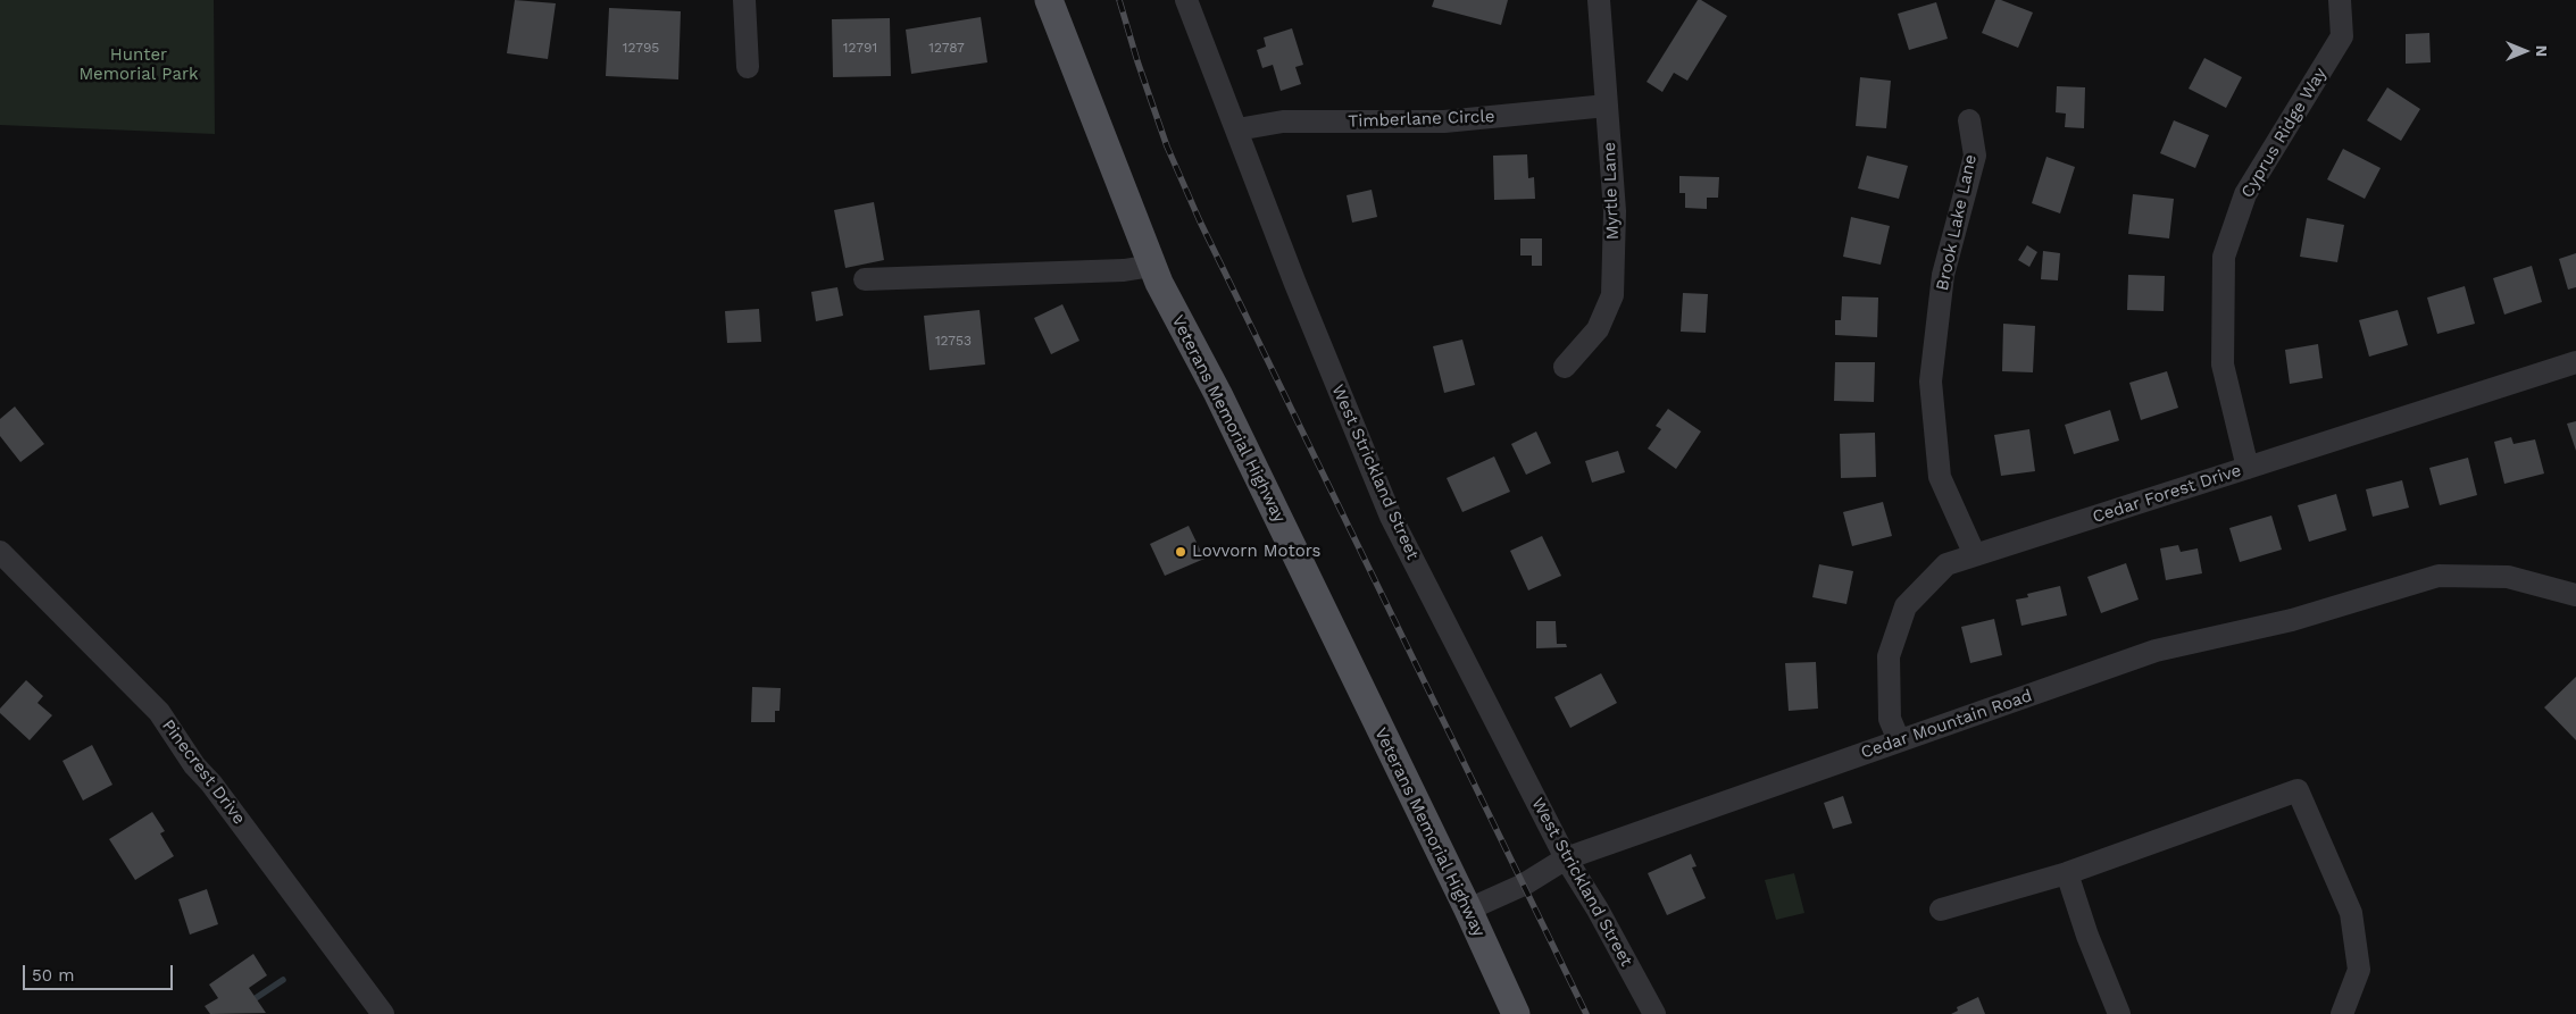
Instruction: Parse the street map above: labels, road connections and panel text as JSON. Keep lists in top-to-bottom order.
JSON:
{
  "streets": {
    "main road": ["Veterans Memorial Highway"],
    "street": [
      "Timberlane Circle",
      "Cyprus Ridge Way",
      "Myrtle Lane",
      "Brook Lake Lane",
      "West Strickland Street",
      "Cedar Forest Drive",
      "Cedar Mountain Road",
      "Pinecrest Drive"
    ]
  },
  "crossings": [
    ["Timberlane Circle", "Myrtle Lane"],
    ["Timberlane Circle", "West Strickland Street"],
    ["Cyprus Ridge Way", "Cedar Forest Drive"],
    ["Brook Lake Lane", "Cedar Forest Drive"],
    ["Veterans Memorial Highway", "Cedar Mountain Road"],
    ["West Strickland Street", "Cedar Mountain Road"],
    ["Cedar Forest Drive", "Cedar Mountain Road"]
  ],
  "parks": ["Hunter Memorial Park"],
  "places": ["Lovvorn Motors"],
  "house_numbers": [
    "12795",
    "12791",
    "12787",
    "12753"
  ],
  "scale_bar": "50 m",
  "north": "right"
}
